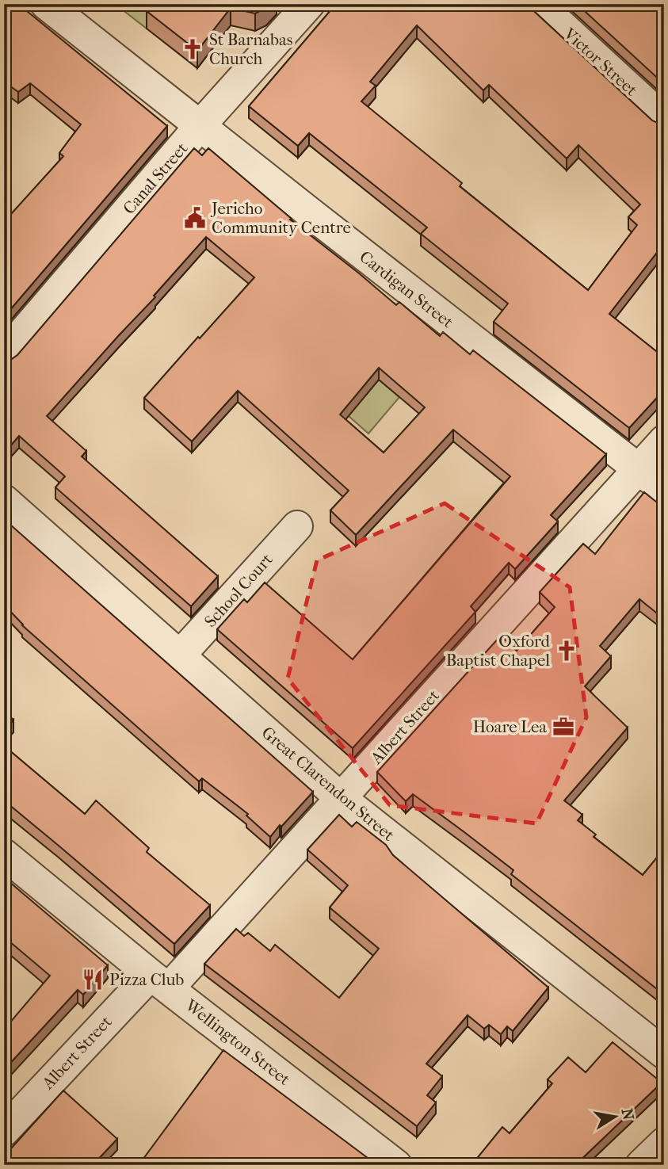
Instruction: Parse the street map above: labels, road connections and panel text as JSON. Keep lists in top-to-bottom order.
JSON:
{
  "streets": {
    "street": [
      "Victor Street",
      "Canal Street",
      "Cardigan Street",
      "School Court",
      "Albert Street",
      "Great Clarendon Street",
      "Wellington Street"
    ]
  },
  "crossings": [
    ["Canal Street", "Cardigan Street"],
    ["Cardigan Street", "Albert Street"],
    ["School Court", "Great Clarendon Street"],
    ["Albert Street", "Great Clarendon Street"],
    ["Albert Street", "Wellington Street"]
  ],
  "places": {
    "church": ["St Barnabas Church", "Oxford Baptist Chapel"],
    "public building": ["Jericho Community Centre"],
    "office": ["Hoare Lea"],
    "restaurant": ["Pizza Club"]
  },
  "north": "right"
}
